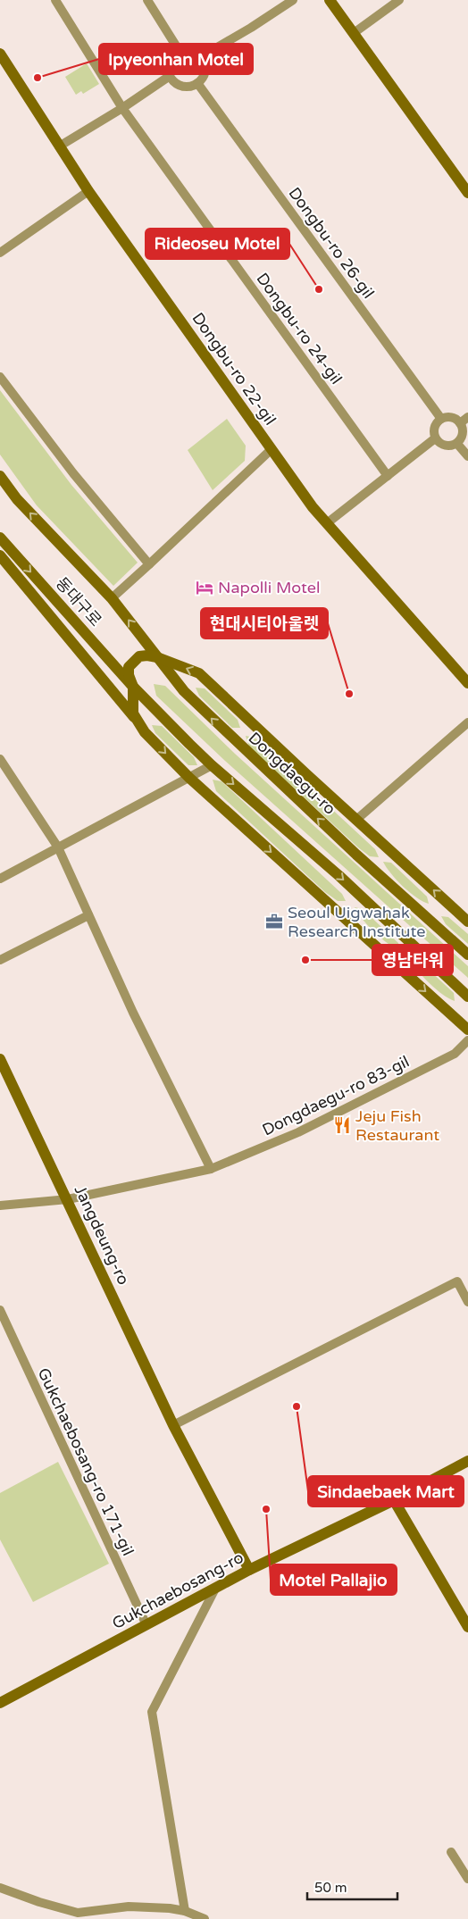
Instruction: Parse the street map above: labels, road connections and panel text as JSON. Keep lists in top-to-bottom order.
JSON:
{
  "streets": {
    "main road": [
      "Dongbu-ro 22-gil",
      "동대구로",
      "Dongdaegu-ro",
      "Jangdeung-ro",
      "Gukchaebosang-ro"
    ],
    "street": [
      "Dongbu-ro 26-gil",
      "Dongbu-ro 24-gil",
      "Dongdaegu-ro 83-gil",
      "Gukchaebosang-ro 171-gil"
    ]
  },
  "crossings": [
    ["Dongdaegu-ro 83-gil", "Jangdeung-ro"],
    ["Jangdeung-ro", "Gukchaebosang-ro"],
    ["Gukchaebosang-ro 171-gil", "Gukchaebosang-ro"]
  ],
  "places": {
    "other": [
      "Ipyeonhan Motel",
      "Rideoseu Motel",
      "현대시티아울렛",
      "영남타워",
      "Sindaebaek Mart",
      "Motel Pallajio"
    ],
    "hotel": ["Napolli Motel"],
    "office": ["Seoul Uigwahak Research Institute"],
    "restaurant": ["Jeju Fish Restaurant"]
  },
  "scale_bar": "50 m"
}
